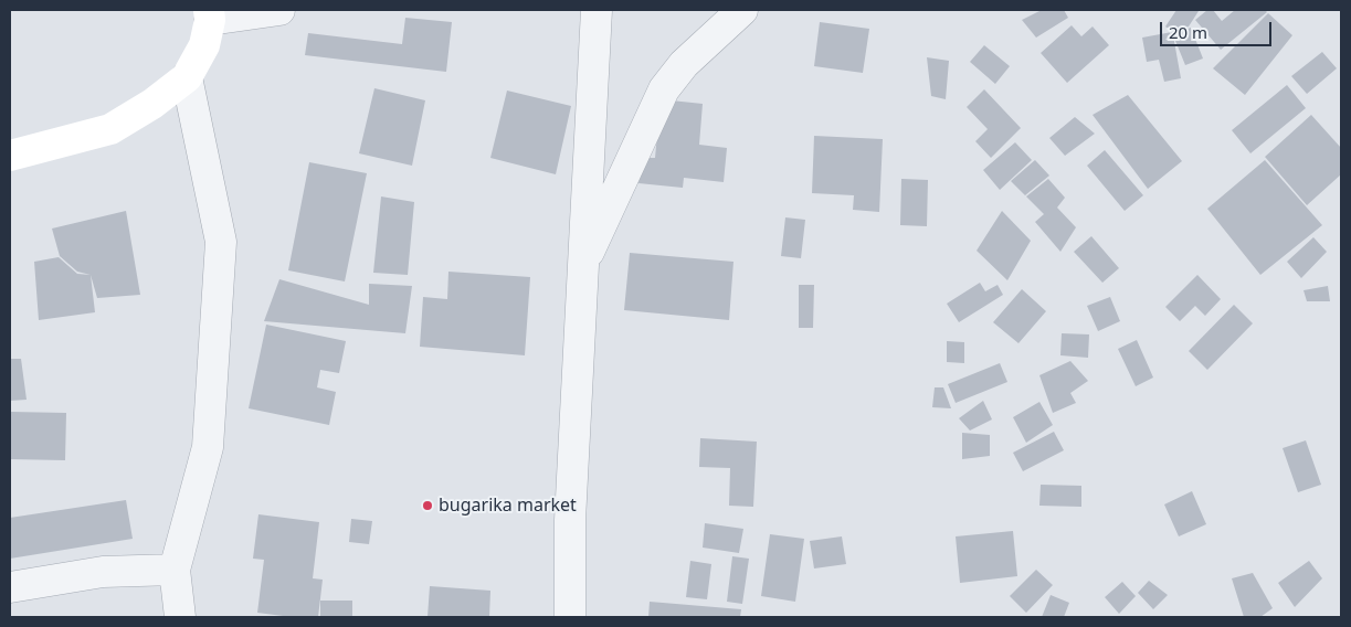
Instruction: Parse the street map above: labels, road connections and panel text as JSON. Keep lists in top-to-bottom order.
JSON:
{
  "places": ["bugarika market"],
  "scale_bar": "20 m"
}
